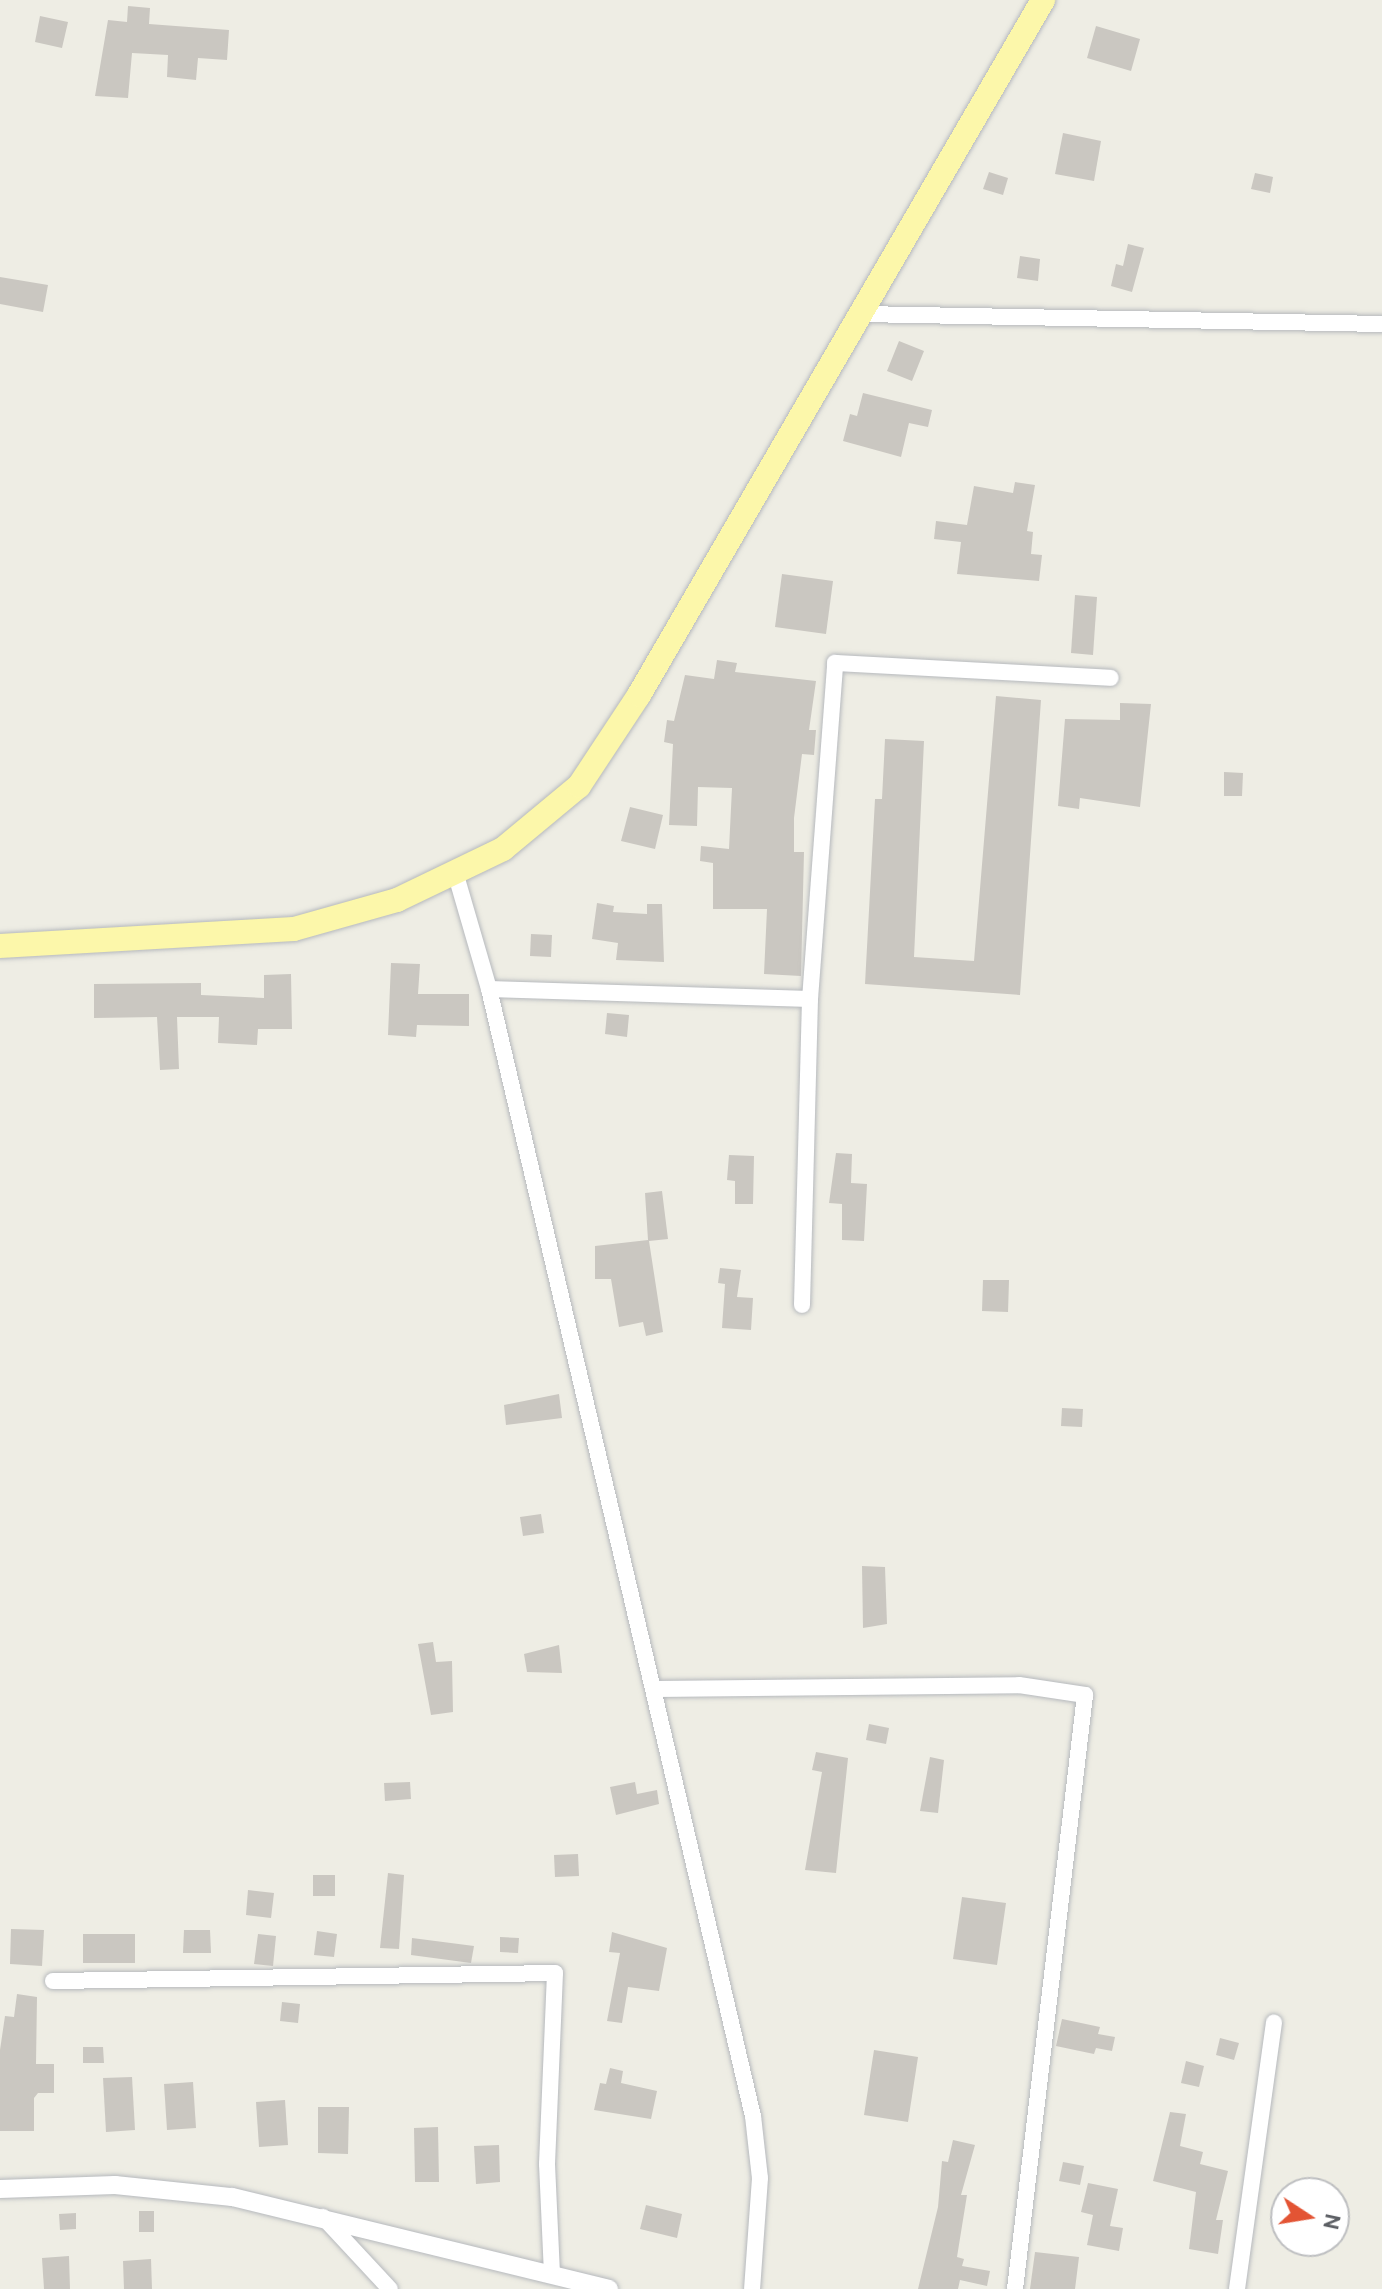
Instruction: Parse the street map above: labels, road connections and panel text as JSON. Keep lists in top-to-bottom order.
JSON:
{
  "north": "right"
}
